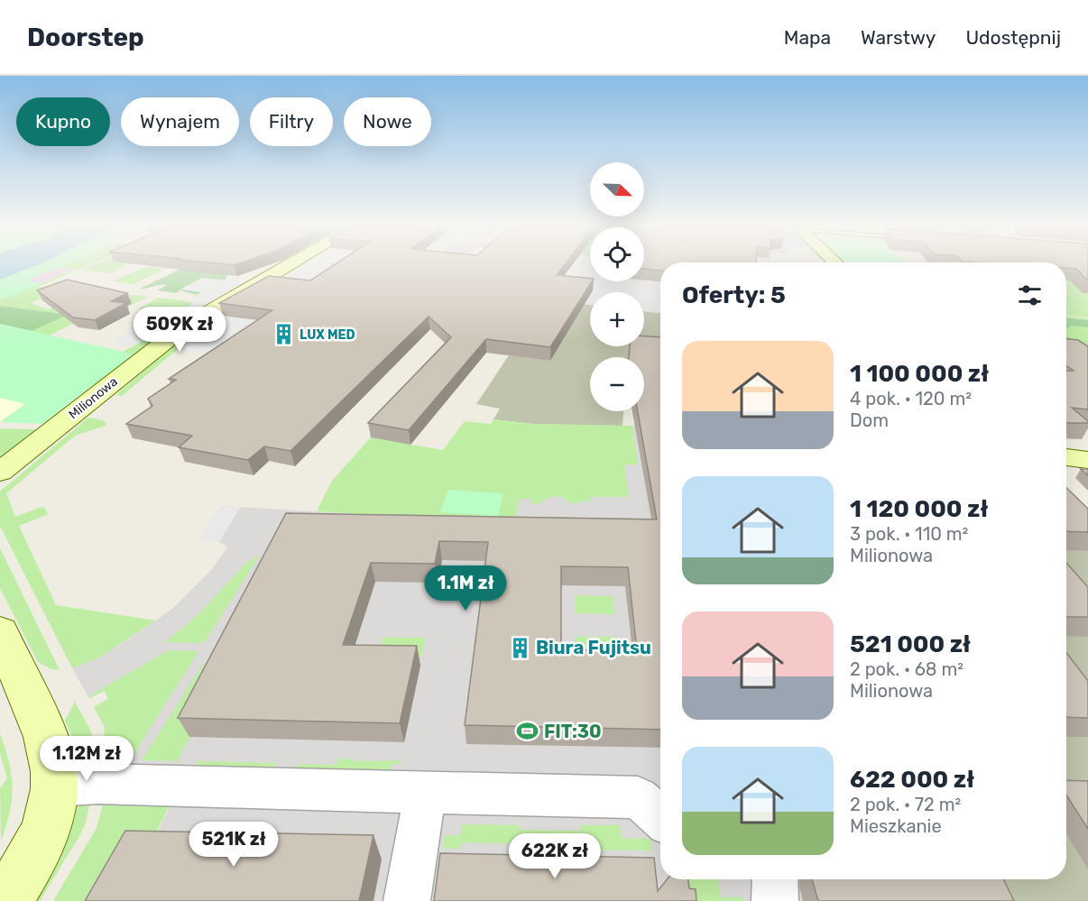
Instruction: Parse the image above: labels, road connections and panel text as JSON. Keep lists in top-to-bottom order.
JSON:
{
  "streets": {
    "street": ["Milionowa"]
  },
  "places": {
    "building": ["LUX MED", "Biura Fujitsu"],
    "sports": ["FIT:30"]
  },
  "north": "bottom right",
  "page": {
    "header": "Doorstep",
    "nav": ["Mapa", "Warstwy", "Udostępnij"],
    "chip": [
      "Kupno",
      "Wynajem",
      "Filtry",
      "Nowe"
    ],
    "map_buttons": ["+", "−"],
    "heading": "Oferty: 5",
    "price": [
      "509K zł",
      "1.1M zł",
      "1.12M zł",
      "521K zł",
      "622K zł"
    ],
    "list": [
      {
        "name": "1 100 000 zł",
        "note": "4 pok. · 120 m² · Dom"
      },
      {
        "name": "1 120 000 zł",
        "note": "3 pok. · 110 m² · Milionowa"
      },
      {
        "name": "521 000 zł",
        "note": "2 pok. · 68 m² · Milionowa"
      },
      {
        "name": "622 000 zł",
        "note": "2 pok. · 72 m² · Mieszkanie"
      }
    ]
  }
}
